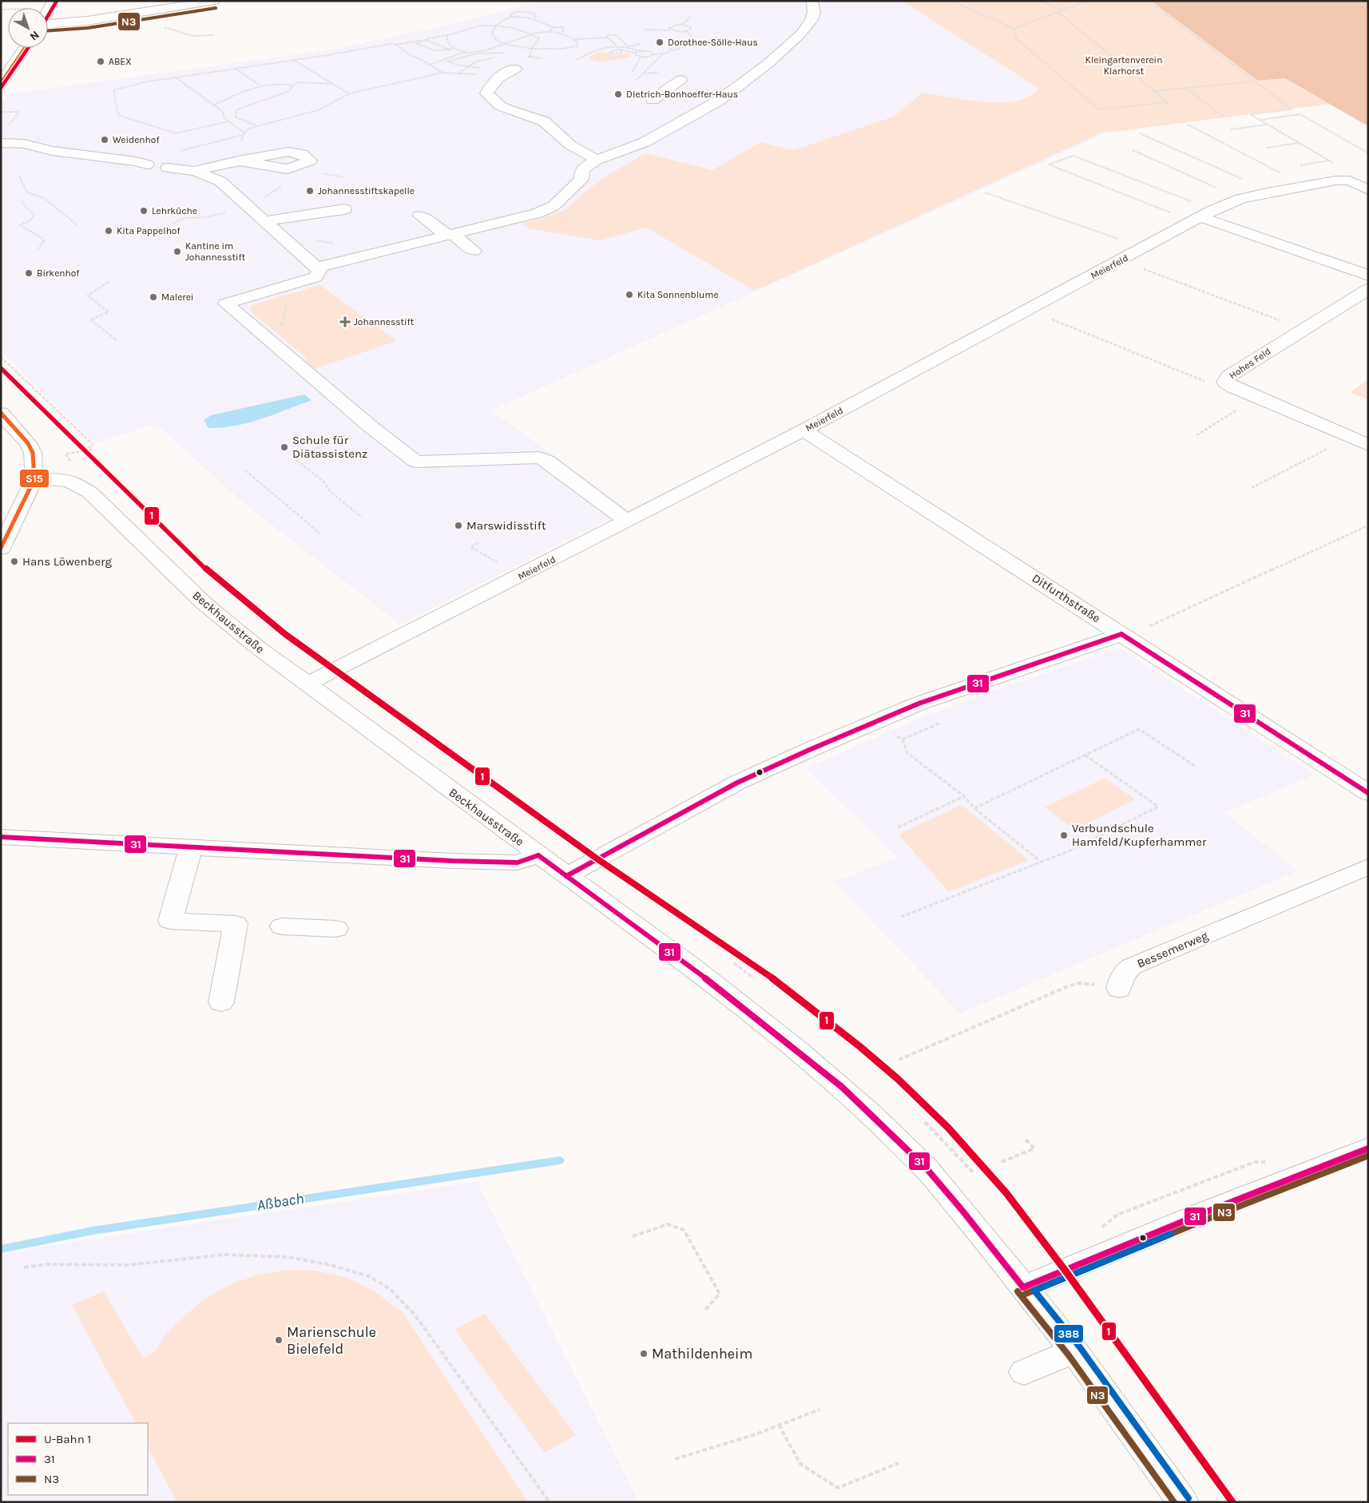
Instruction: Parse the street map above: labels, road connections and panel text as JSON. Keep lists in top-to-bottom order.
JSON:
{
  "streets": {
    "street": [
      "Meierfeld",
      "Hohes Feld",
      "Ditfurthstraße",
      "Beckhausstraße",
      "Bessemerweg"
    ]
  },
  "crossings": [
    ["Meierfeld", "Ditfurthstraße"],
    ["Meierfeld", "Beckhausstraße"]
  ],
  "water": ["Aßbach"],
  "parks": ["Kleingartenverein Klarhorst"],
  "places": {
    "other": [
      "Dorothee-Sölle-Haus",
      "ABEX",
      "Dietrich-Bonhoeffer-Haus",
      "Weidenhof",
      "Johannesstiftskapelle",
      "Lehrküche",
      "Kita Pappelhof",
      "Kantine im Johannesstift",
      "Birkenhof",
      "Kita Sonnenblume",
      "Malerei",
      "Schule für Diätassistenz",
      "Marswidisstift",
      "Hans Löwenberg",
      "Verbundschule Hamfeld/Kupferhammer",
      "Marienschule Bielefeld",
      "Mathildenheim"
    ],
    "health": ["Johannesstift"]
  },
  "lines": [
    "metro line 1",
    "transit line N3",
    "transit line S15",
    "transit line 31",
    "transit line 388"
  ],
  "legend": ["U-Bahn 1", "31", "N3"],
  "north": "bottom right"
}
